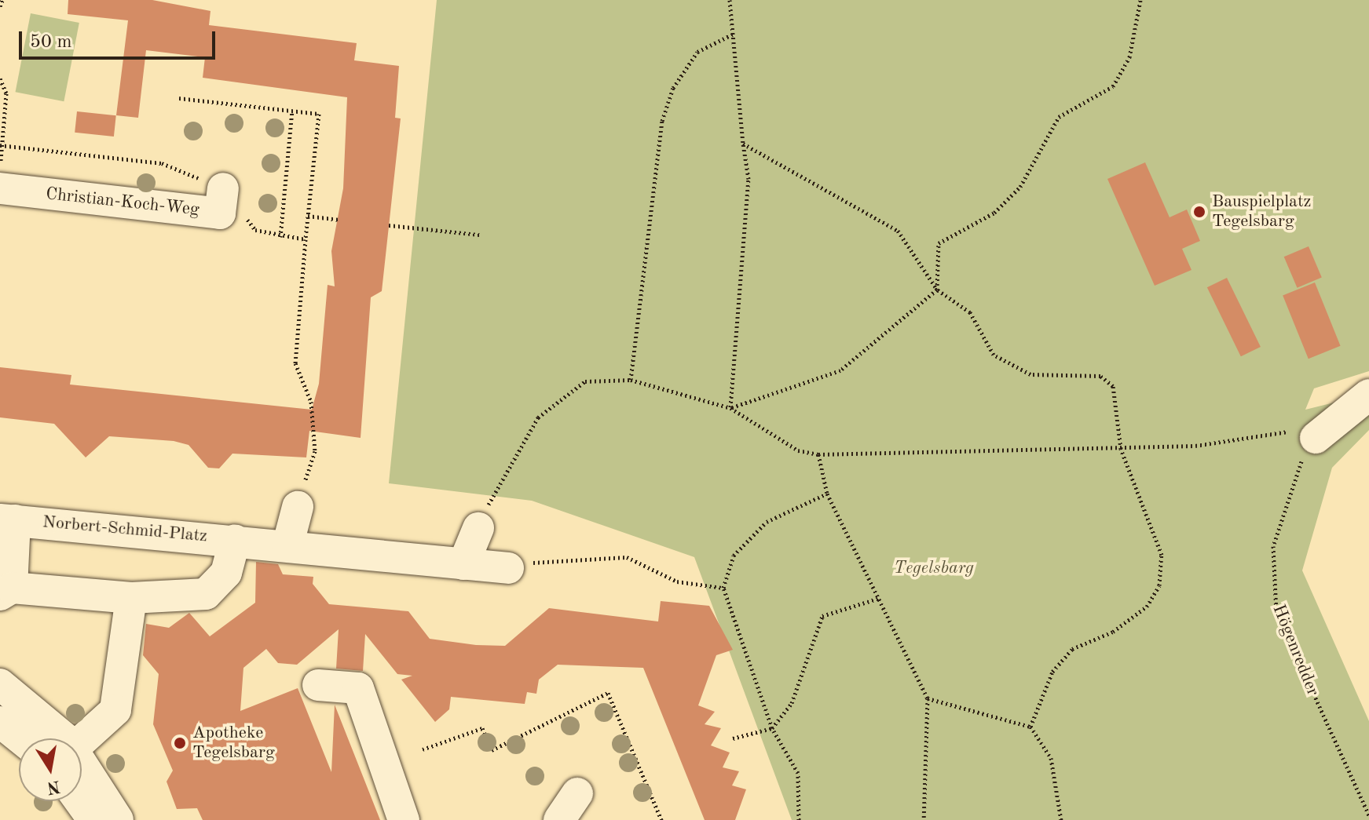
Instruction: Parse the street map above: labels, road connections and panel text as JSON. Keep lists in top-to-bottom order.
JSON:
{
  "streets": {
    "street": ["Christian-Koch-Weg", "Norbert-Schmid-Platz"],
    "path": ["Högenredder"]
  },
  "parks": ["Tegelsbarg"],
  "places": ["Bauspielplatz Tegelsbarg", "Apotheke Tegelsbarg"],
  "scale_bar": "50 m",
  "north": "bottom"
}
